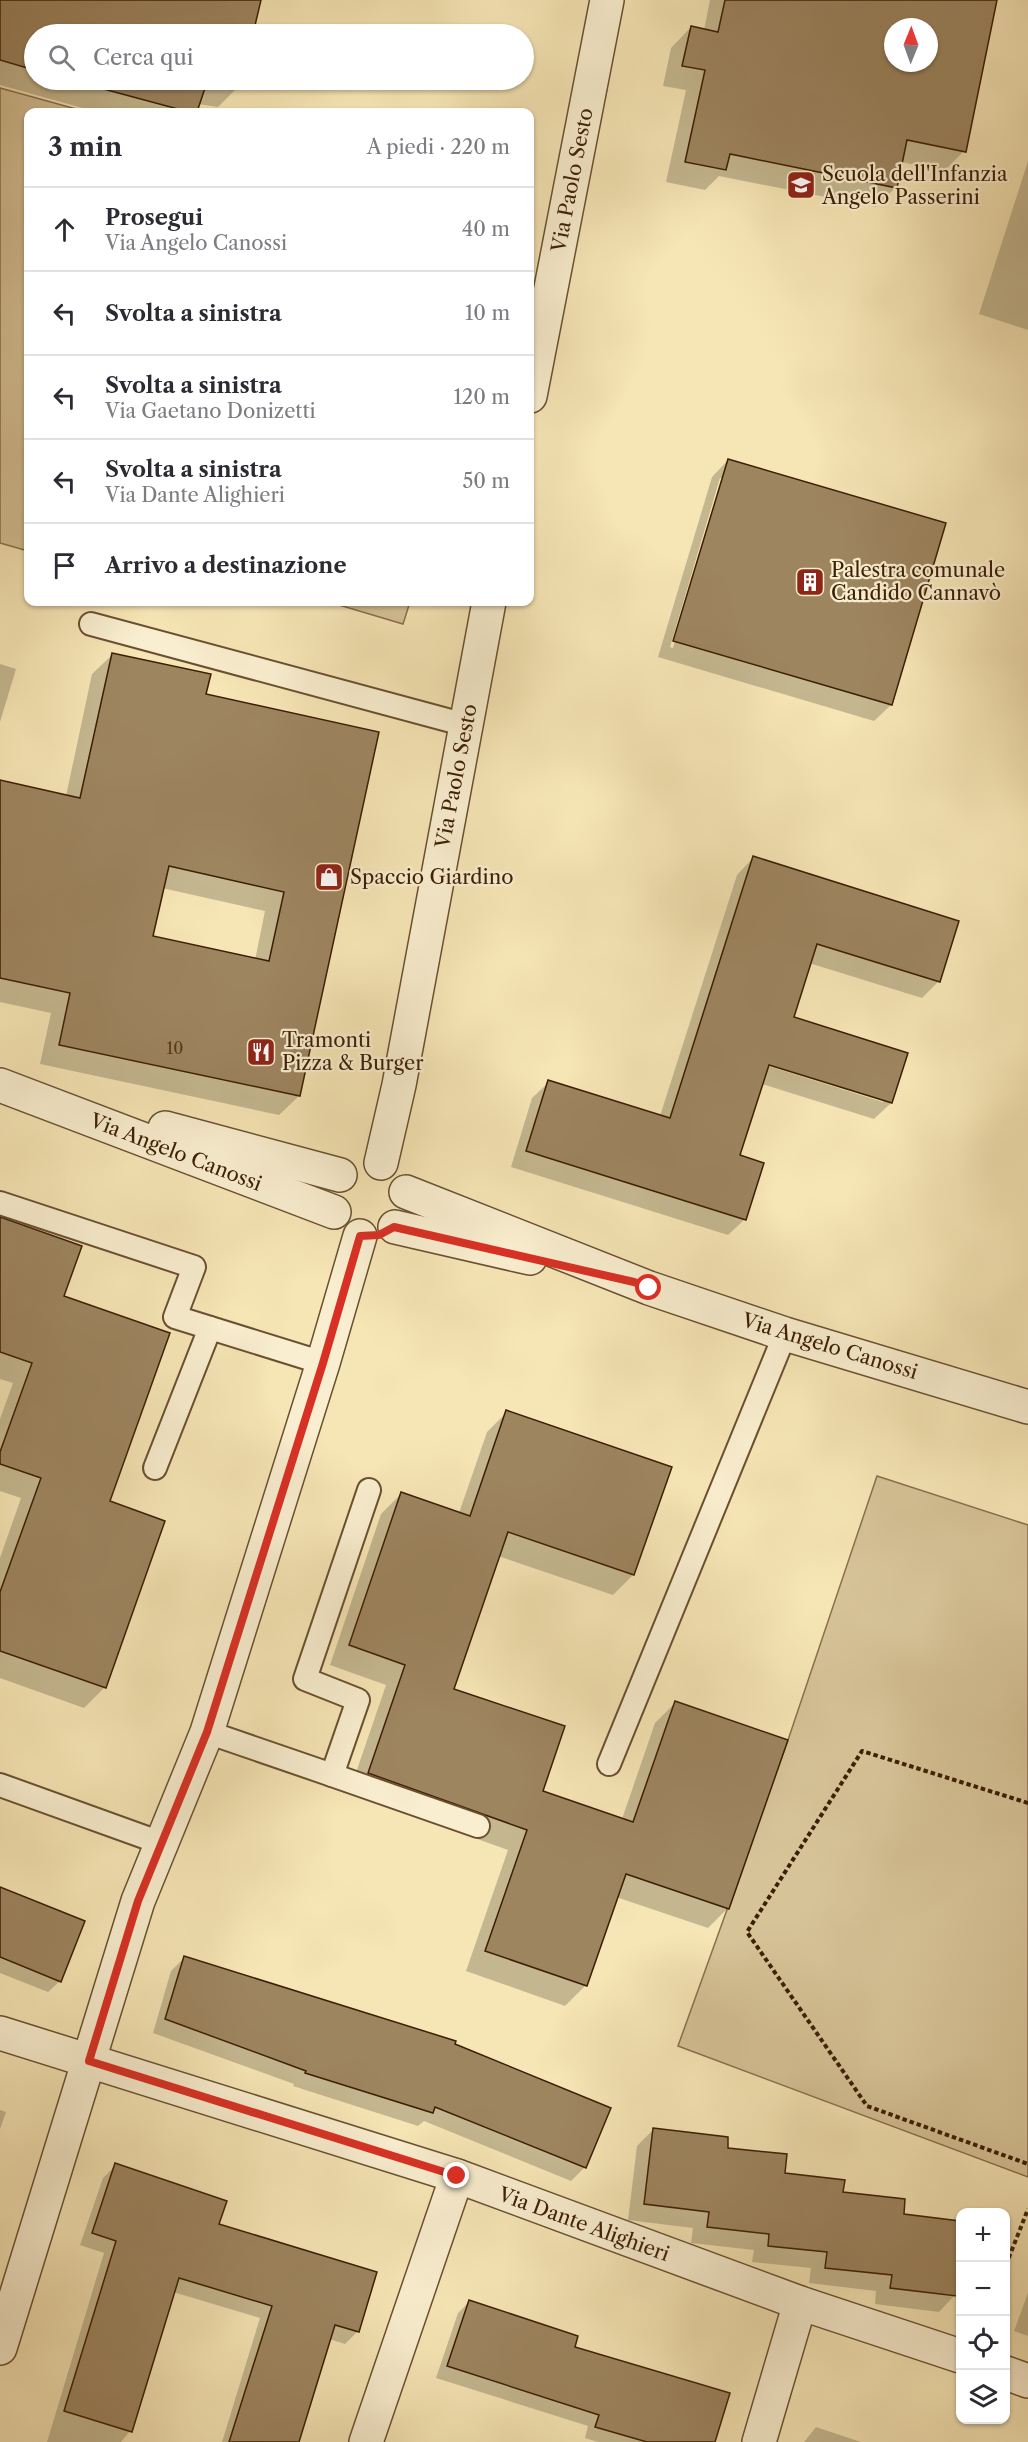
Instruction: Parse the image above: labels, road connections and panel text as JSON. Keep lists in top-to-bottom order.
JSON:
{
  "streets": {
    "street": ["Via Paolo Sesto", "Via Angelo Canossi", "Via Dante Alighieri"]
  },
  "crossings": [
    ["Via Paolo Sesto", "Via Angelo Canossi"]
  ],
  "places": {
    "school or university": ["Scuola dell'Infanzia Angelo Passerini"],
    "building": ["Palestra comunale Candido Cannavò"],
    "shop": ["Spaccio Giardino"],
    "restaurant": ["Tramonti Pizza & Burger"]
  },
  "house_numbers": ["10"],
  "north": "top",
  "page": {
    "search": "Cerca qui",
    "heading": ["3 min", "A piedi · 220 m"],
    "list": [
      ["Prosegui", "Via Angelo Canossi", "40 m"],
      ["Svolta a sinistra", "10 m"],
      ["Svolta a sinistra", "Via Gaetano Donizetti", "120 m"],
      ["Svolta a sinistra", "Via Dante Alighieri", "50 m"],
      "Arrivo a destinazione"
    ],
    "map_buttons": ["+", "−"]
  }
}
